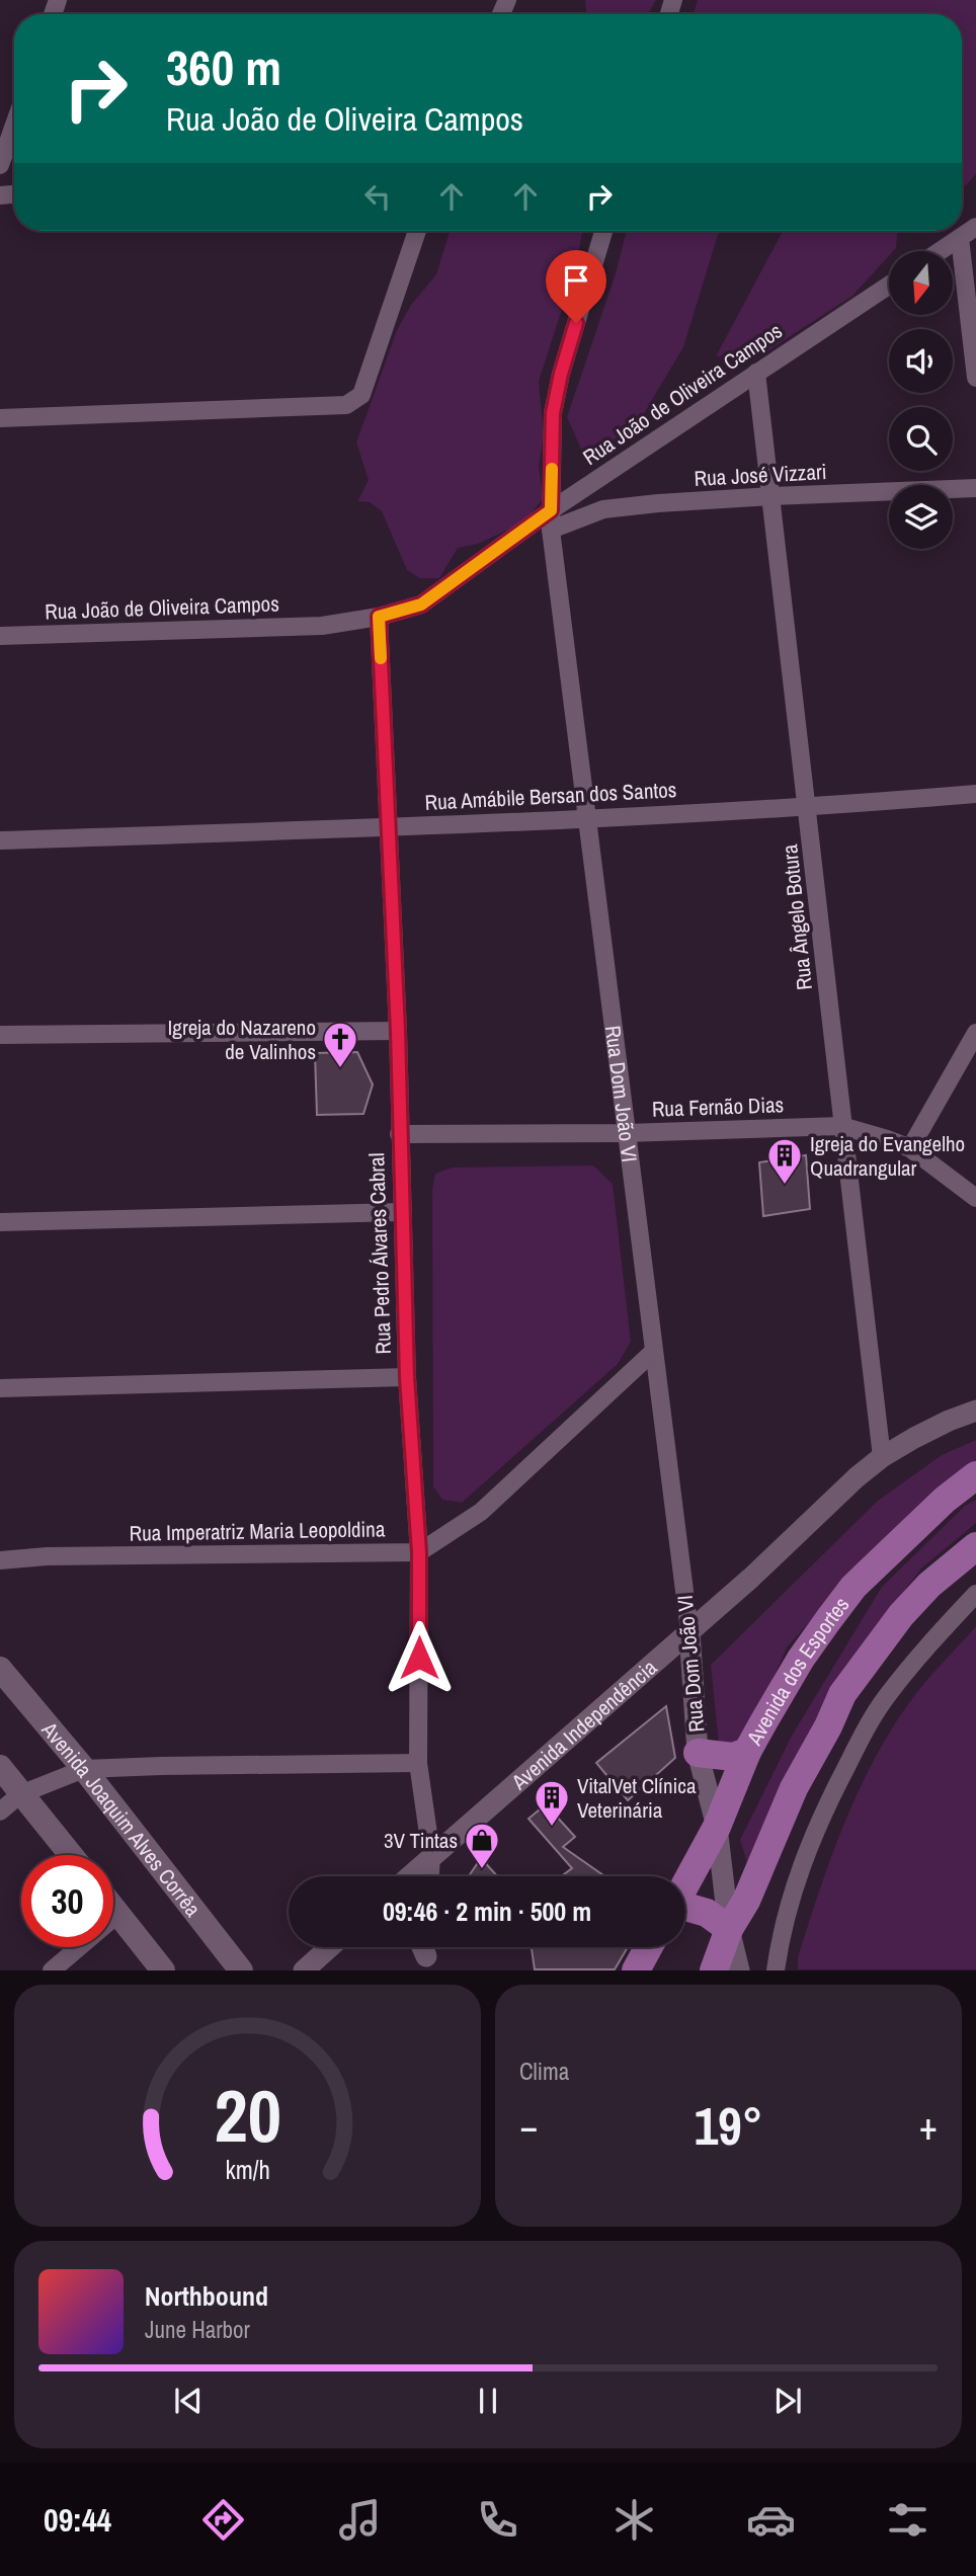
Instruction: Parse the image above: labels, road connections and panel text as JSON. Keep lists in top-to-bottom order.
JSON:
{
  "streets": {
    "main road": ["Avenida dos Esportes", "Avenida Joaquim Alves Corrêa"],
    "street": [
      "Rua João de Oliveira Campos",
      "Rua José Vizzari",
      "Rua Amábile Bersan dos Santos",
      "Rua Ângelo Botura",
      "Rua Dom João VI",
      "Rua Fernão Dias",
      "Rua Pedro Álvares Cabral",
      "Rua Imperatriz Maria Leopoldina",
      "Avenida Independência"
    ]
  },
  "crossings": [
    ["Rua João de Oliveira Campos", "Rua Ângelo Botura"],
    ["Rua João de Oliveira Campos", "Rua Dom João VI"],
    ["Rua João de Oliveira Campos", "Rua Pedro Álvares Cabral"],
    ["Rua José Vizzari", "Rua Ângelo Botura"],
    ["Rua José Vizzari", "Rua Dom João VI"],
    ["Rua Amábile Bersan dos Santos", "Rua Ângelo Botura"],
    ["Rua Amábile Bersan dos Santos", "Rua Dom João VI"],
    ["Rua Amábile Bersan dos Santos", "Rua Pedro Álvares Cabral"],
    ["Rua Ângelo Botura", "Rua Fernão Dias"],
    ["Rua Ângelo Botura", "Avenida Independência"],
    ["Rua Dom João VI", "Rua Fernão Dias"],
    ["Rua Dom João VI", "Avenida dos Esportes"],
    ["Rua Dom João VI", "Avenida Independência"],
    ["Rua Fernão Dias", "Rua Pedro Álvares Cabral"],
    ["Rua Pedro Álvares Cabral", "Rua Imperatriz Maria Leopoldina"],
    ["Rua Pedro Álvares Cabral", "Avenida Independência"]
  ],
  "places": {
    "church": ["Igreja do Nazareno de Valinhos"],
    "building": ["Igreja do Evangelho Quadrangular", "VitalVet Clínica Veterinária"],
    "shop": ["3V Tintas"]
  },
  "north": "bottom",
  "page": {
    "turn": ["360 m", "Rua João de Oliveira Campos"],
    "limit": "30",
    "trip": "09:46 · 2 min · 500 m",
    "tile": "Clima",
    "heat": ["−", "19°", "+"],
    "song": ["Northbound", "June Harbor"],
    "tabs": "09:44",
    "gauge": ["20", "km/h"]
  }
}
